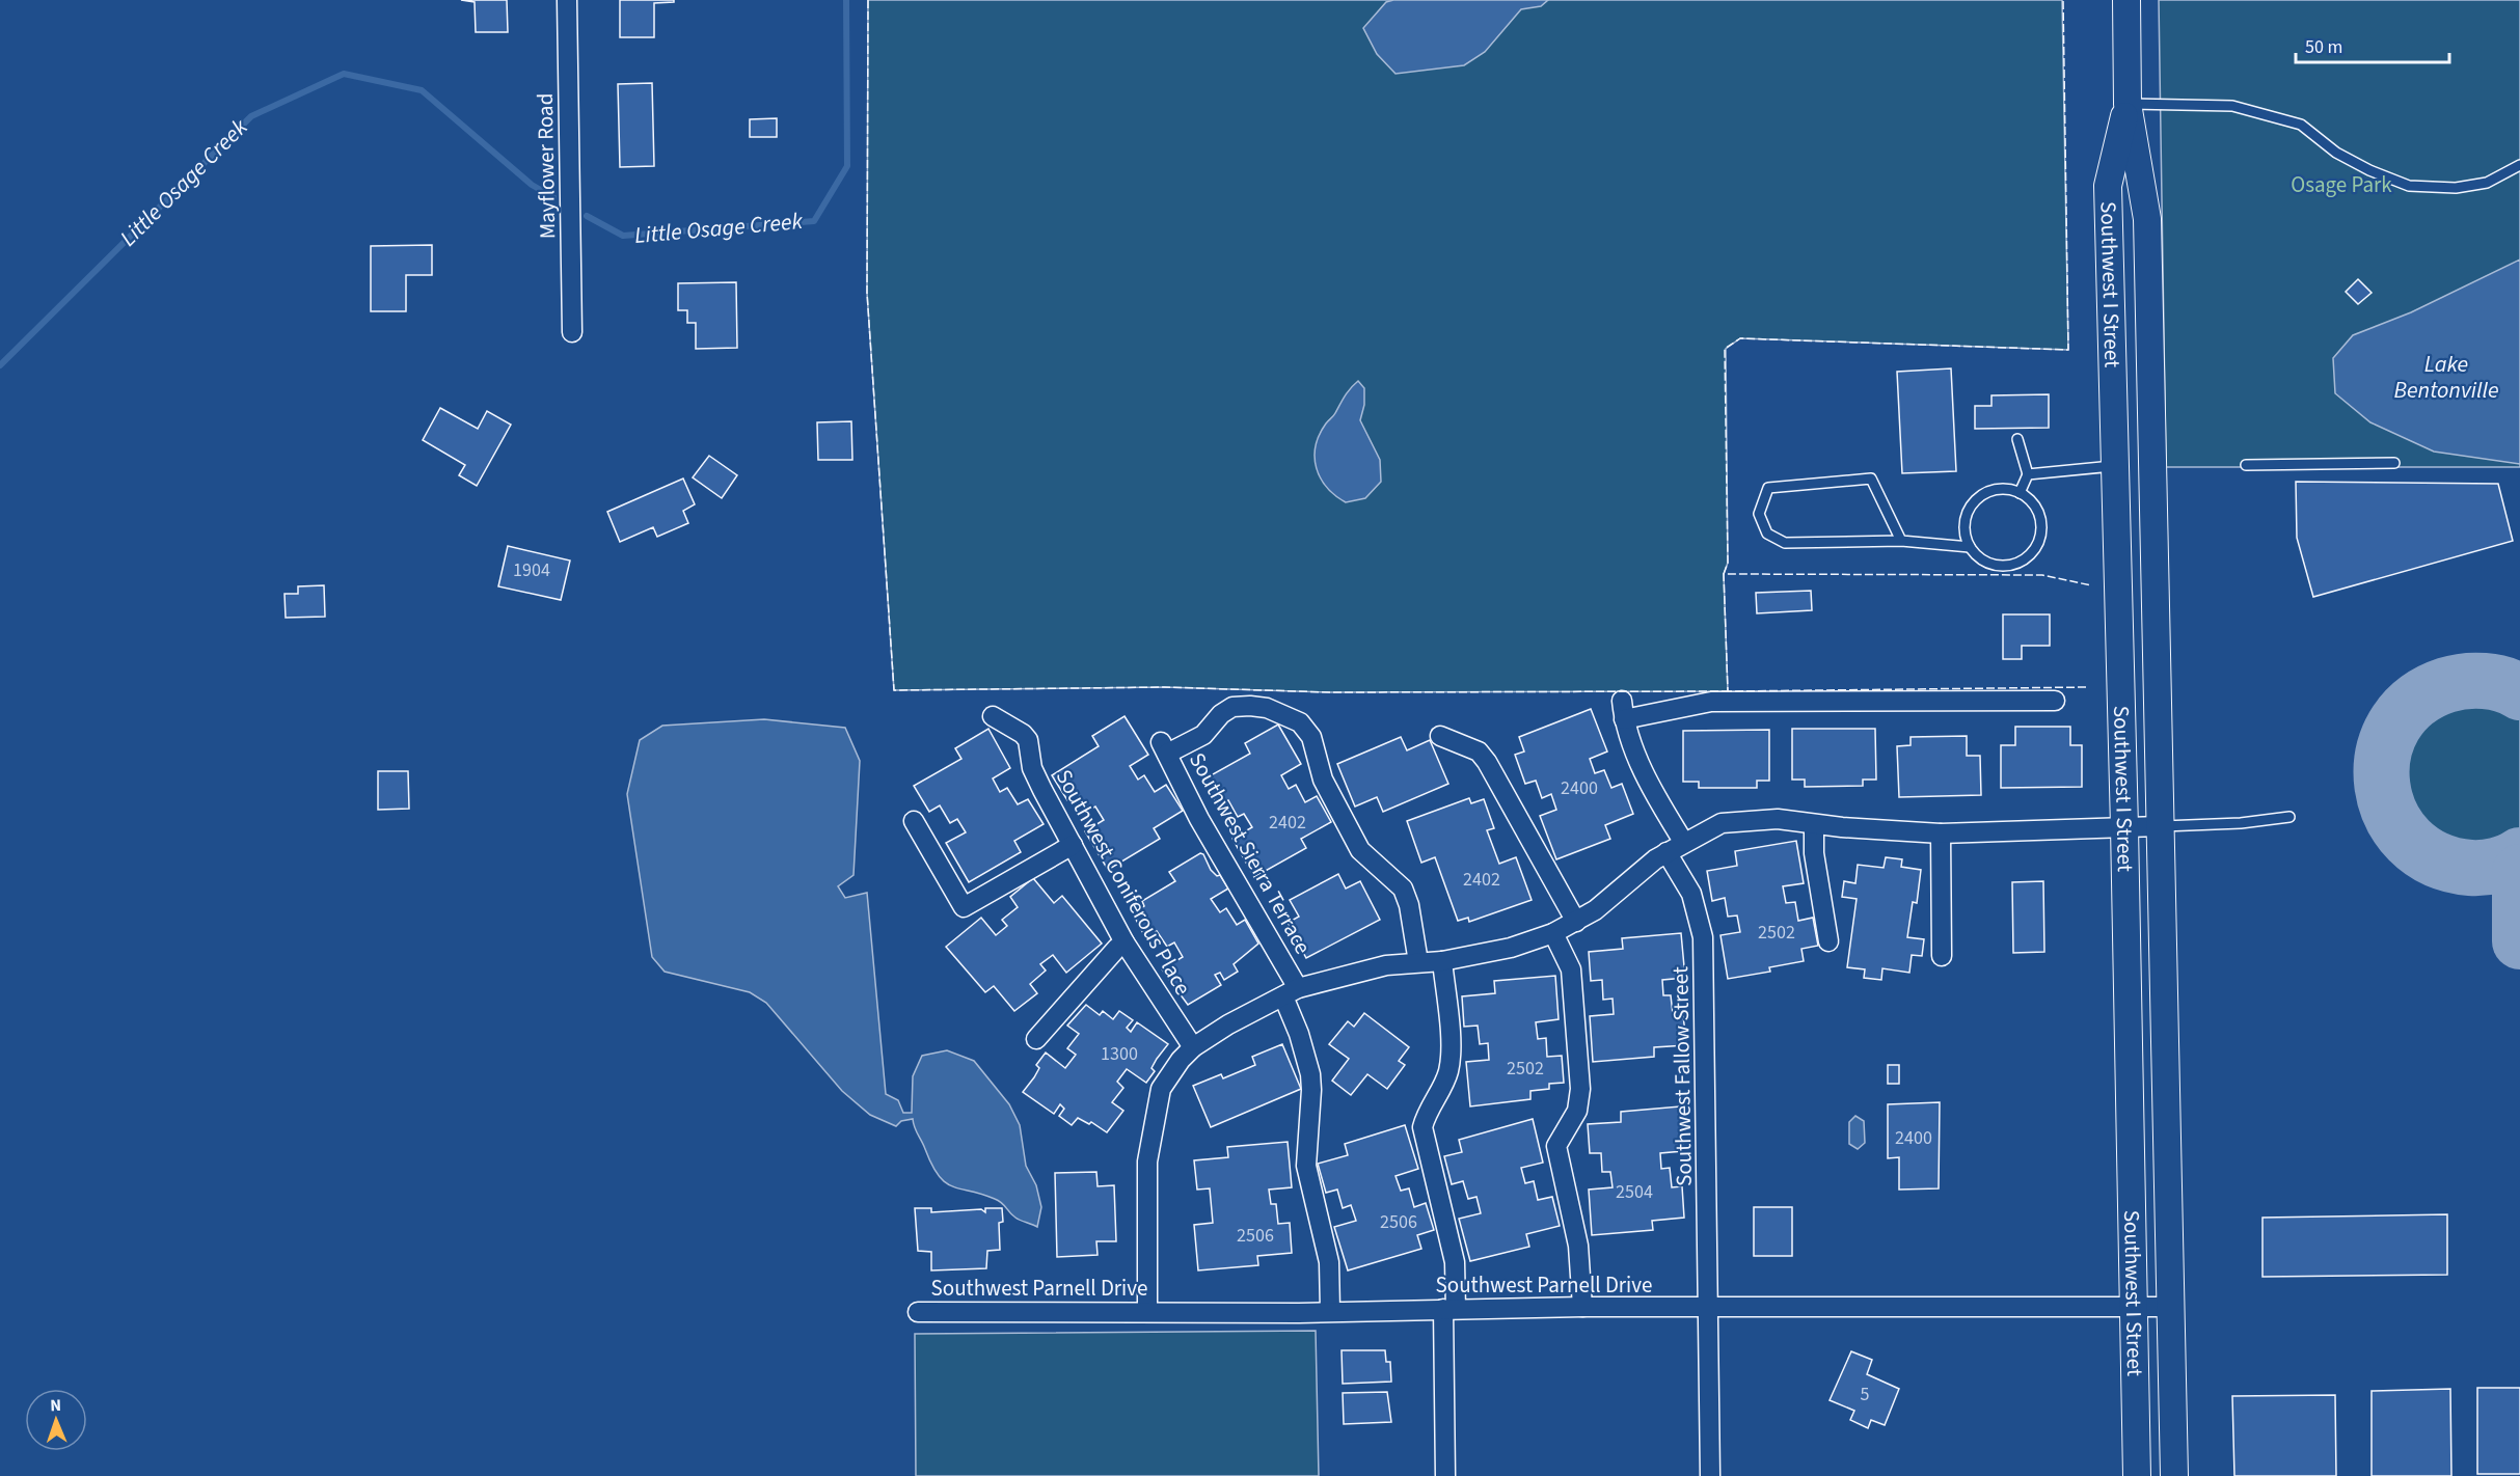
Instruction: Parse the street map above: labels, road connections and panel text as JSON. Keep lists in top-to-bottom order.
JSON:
{
  "streets": {
    "main road": ["Southwest I Street"],
    "street": [
      "Mayflower Road",
      "Southwest Sierra Terrace",
      "Southwest Coniferous Place",
      "Southwest Fallow Street",
      "Southwest Parnell Drive"
    ]
  },
  "crossings": [
    ["Southwest I Street", "Southwest Parnell Drive"],
    ["Southwest Sierra Terrace", "Southwest Parnell Drive"],
    ["Southwest Fallow Street", "Southwest Parnell Drive"]
  ],
  "water": ["Little Osage Creek", "Lake Bentonville"],
  "parks": ["Osage Park"],
  "house_numbers": [
    "1904",
    "2400",
    "2402",
    "2402",
    "2502",
    "1300",
    "2502",
    "2400",
    "2504",
    "2506",
    "2506",
    "5"
  ],
  "scale_bar": "50 m",
  "north": "top"
}
